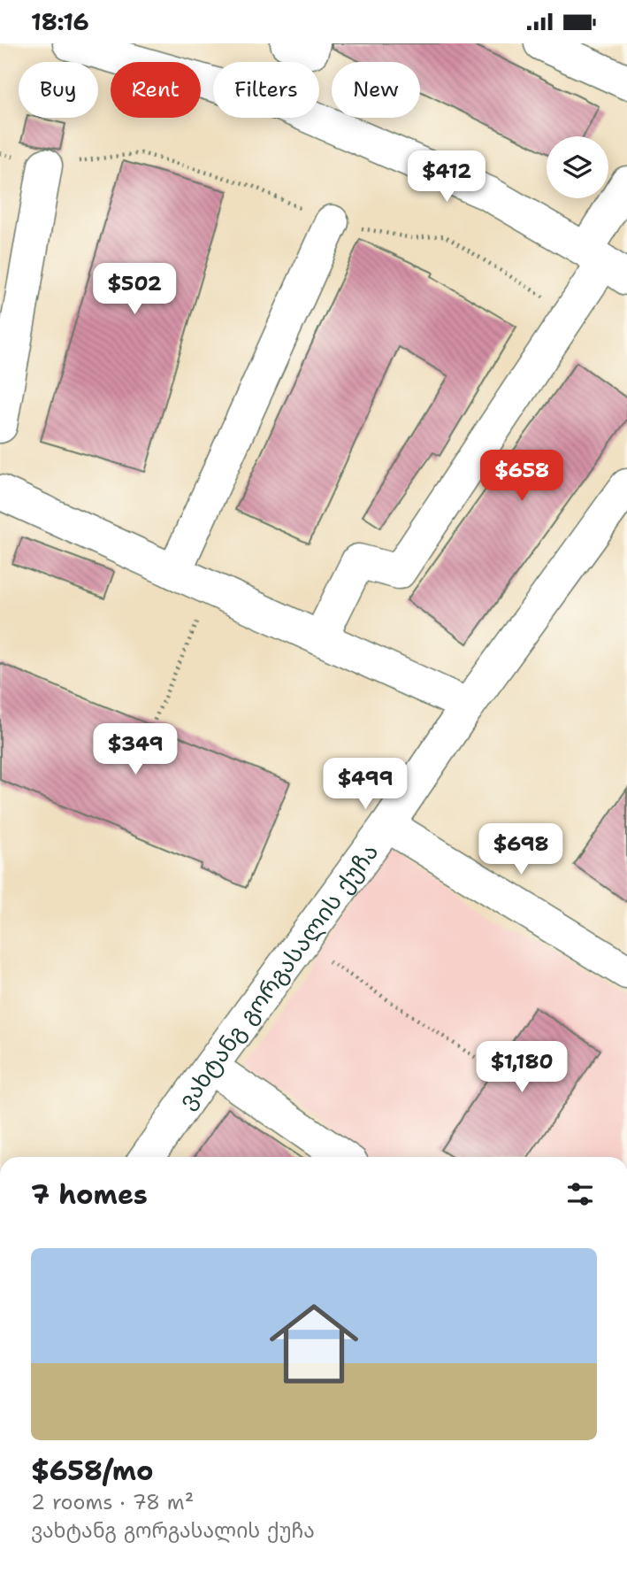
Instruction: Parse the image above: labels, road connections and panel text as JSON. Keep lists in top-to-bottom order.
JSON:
{
  "streets": {
    "street": ["ვახტანგ გორგასალის ქუჩა"]
  },
  "page": {
    "status": "18:16",
    "chip": [
      "Buy",
      "Rent",
      "Filters",
      "New"
    ],
    "price": [
      "$412",
      "$502",
      "$658",
      "$349",
      "$499",
      "$698",
      "$1,180"
    ],
    "heading": "7 homes",
    "list": [
      {
        "name": "$658/mo",
        "note": "2 rooms · 78 m² · ვახტანგ გორგასალის ქუჩა"
      }
    ]
  }
}
